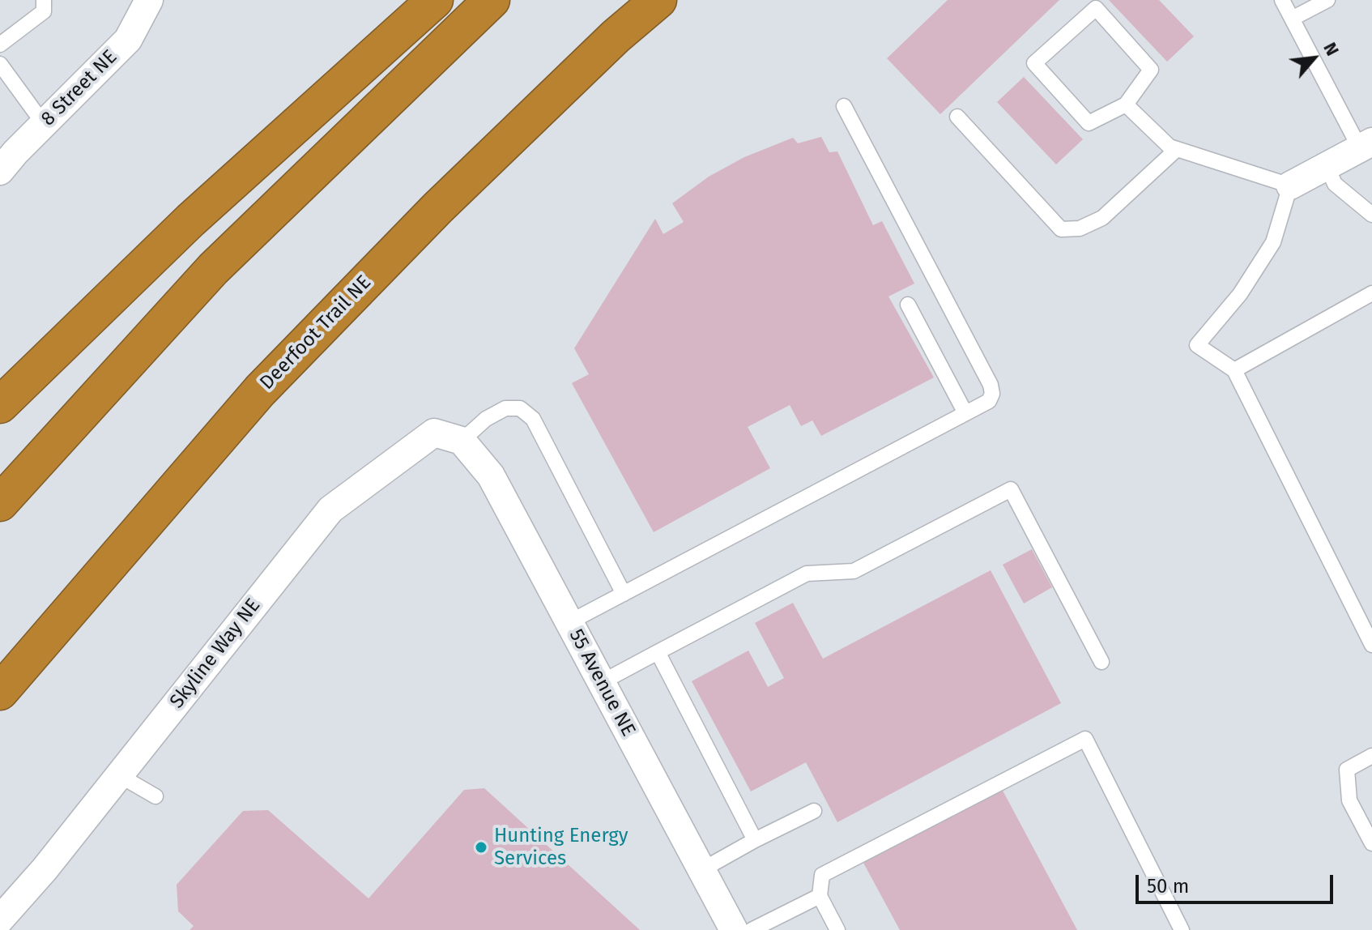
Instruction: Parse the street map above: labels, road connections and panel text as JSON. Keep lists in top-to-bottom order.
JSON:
{
  "streets": {
    "highway": ["Deerfoot Trail NE"],
    "street": ["8 Street NE", "Skyline Way NE", "55 Avenue NE"]
  },
  "crossings": [
    ["Skyline Way NE", "55 Avenue NE"]
  ],
  "places": ["Hunting Energy Services"],
  "scale_bar": "50 m",
  "north": "top right"
}
